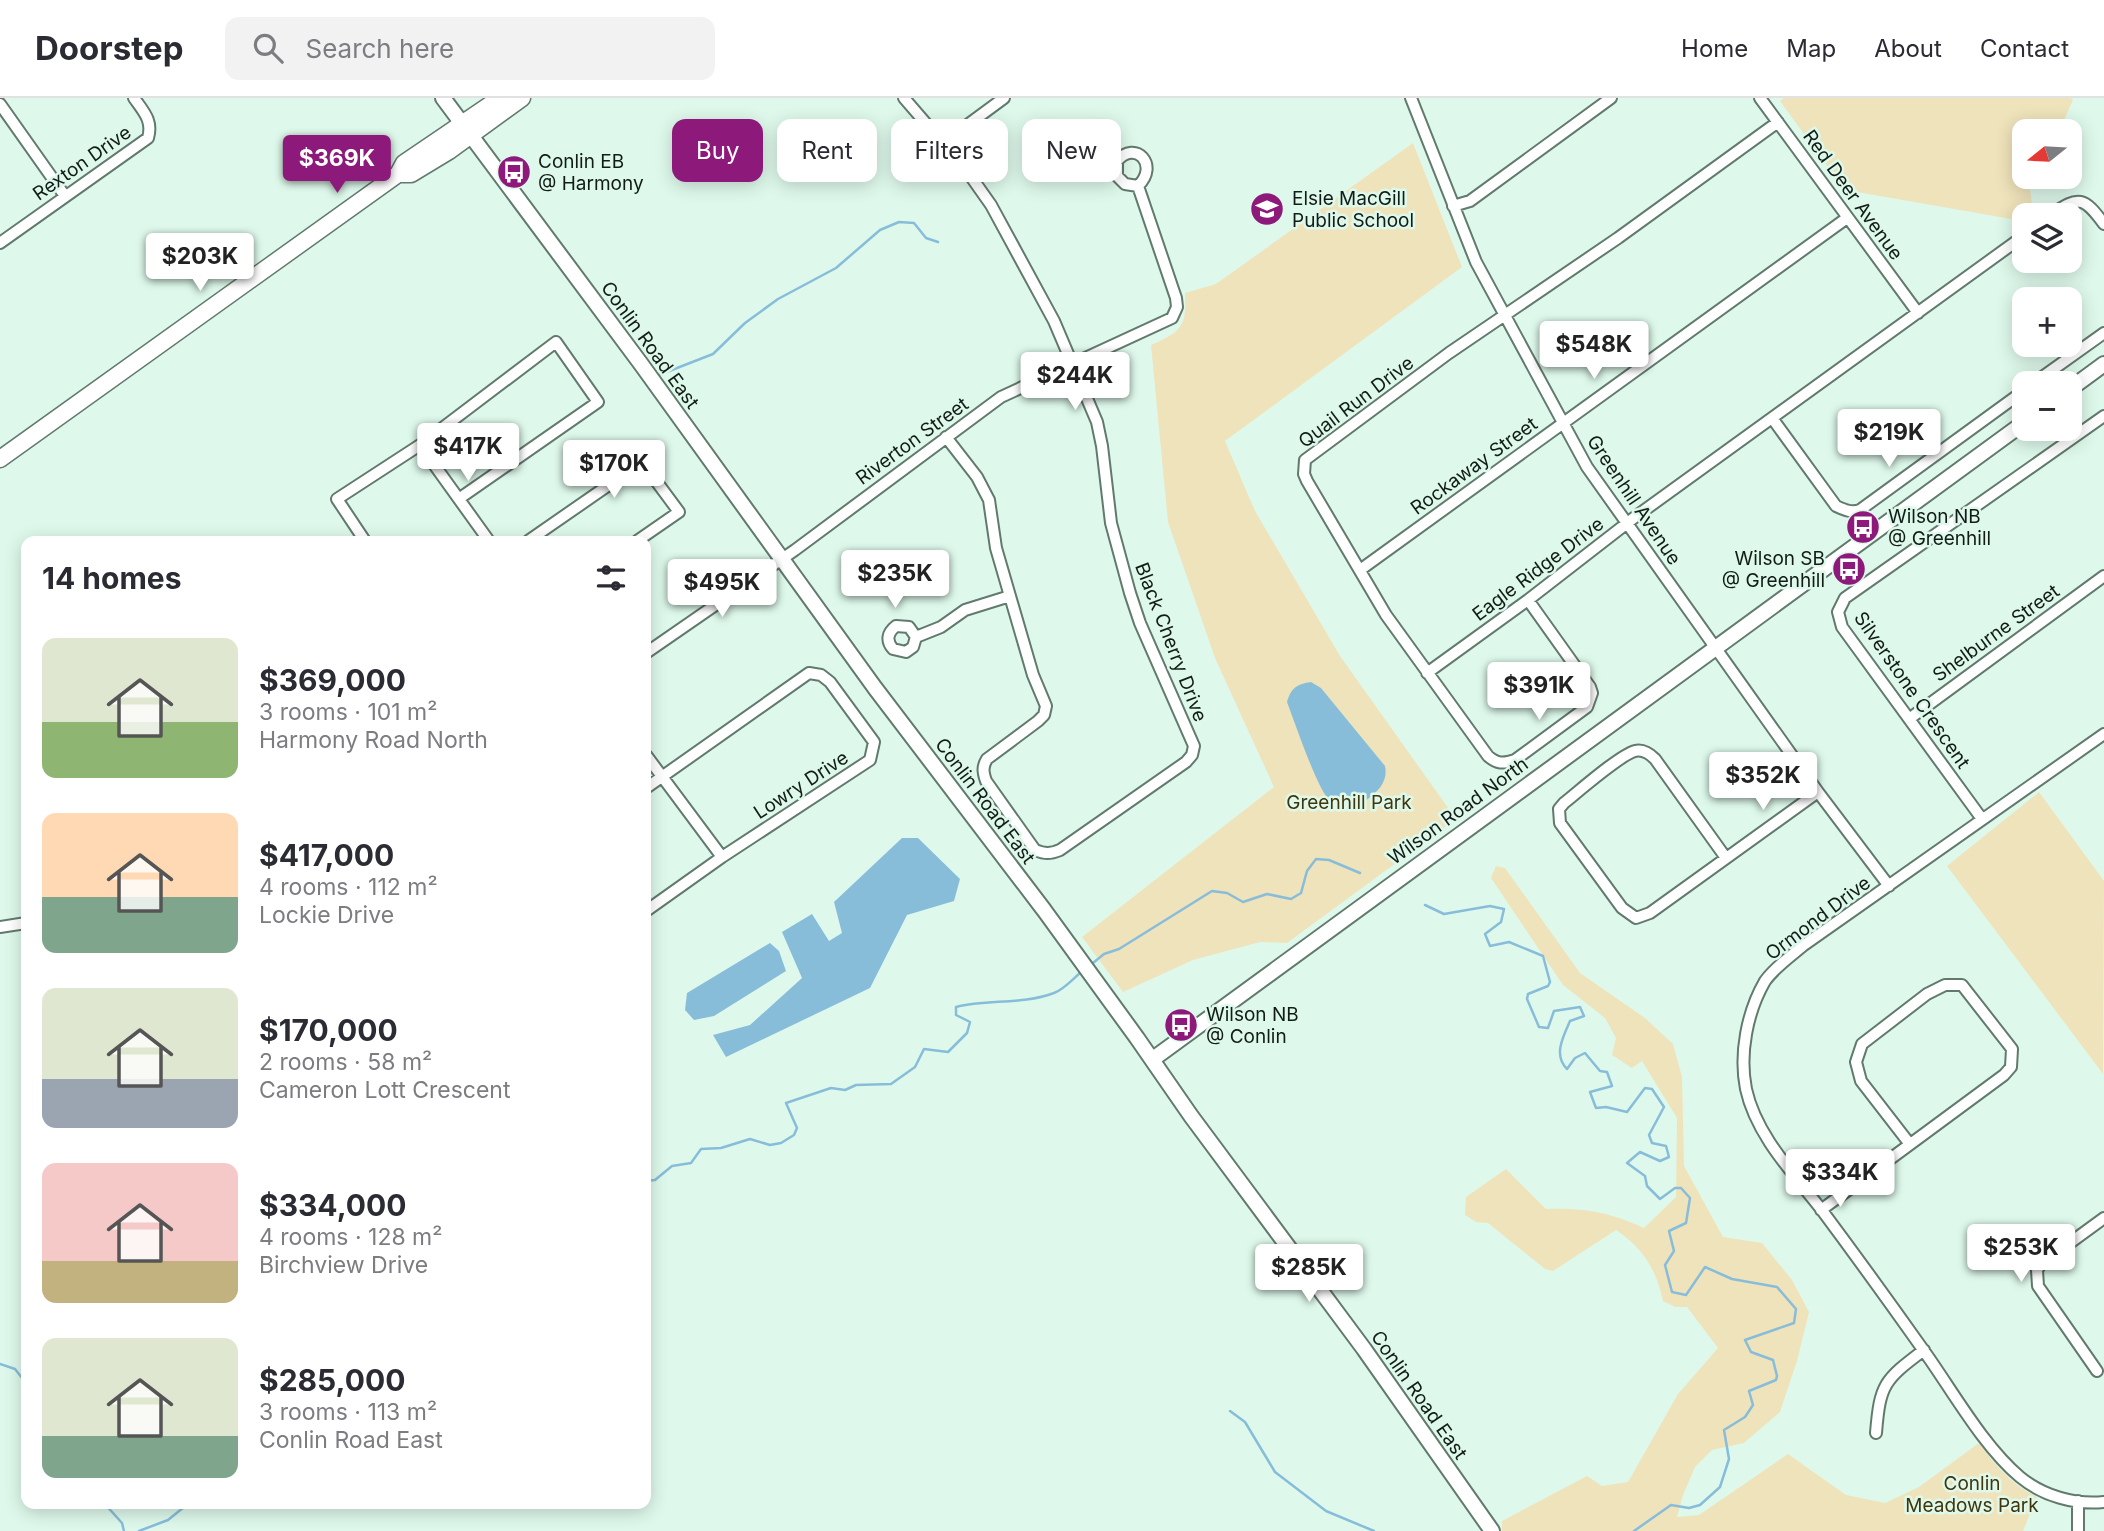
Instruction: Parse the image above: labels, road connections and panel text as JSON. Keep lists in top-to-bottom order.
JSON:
{
  "streets": {
    "street": [
      "Rexton Drive",
      "Red Deer Avenue",
      "Conlin Road East",
      "Quail Run Drive",
      "Riverton Street",
      "Rockaway Street",
      "Greenhill Avenue",
      "Eagle Ridge Drive",
      "Shelburne Street",
      "Black Cherry Drive",
      "Silverstone Crescent",
      "Lowry Drive",
      "Wilson Road North",
      "Ormond Drive"
    ]
  },
  "crossings": [
    ["Red Deer Avenue", "Quail Run Drive"],
    ["Red Deer Avenue", "Rockaway Street"],
    ["Red Deer Avenue", "Eagle Ridge Drive"],
    ["Conlin Road East", "Riverton Street"],
    ["Conlin Road East", "Wilson Road North"],
    ["Quail Run Drive", "Rockaway Street"],
    ["Quail Run Drive", "Greenhill Avenue"],
    ["Quail Run Drive", "Eagle Ridge Drive"],
    ["Riverton Street", "Black Cherry Drive"],
    ["Rockaway Street", "Greenhill Avenue"],
    ["Greenhill Avenue", "Eagle Ridge Drive"],
    ["Greenhill Avenue", "Wilson Road North"],
    ["Greenhill Avenue", "Ormond Drive"],
    ["Shelburne Street", "Silverstone Crescent"],
    ["Silverstone Crescent", "Ormond Drive"]
  ],
  "parks": ["Greenhill Park", "Conlin Meadows Park"],
  "places": {
    "bus stop": [
      "Conlin EB @ Harmony",
      "Wilson NB @ Greenhill",
      "Wilson SB @ Greenhill",
      "Wilson NB @ Conlin"
    ],
    "school or university": ["Elsie MacGill Public School"]
  },
  "north": "left",
  "page": {
    "header": "Doorstep",
    "search": "Search here",
    "nav": [
      "Home",
      "Map",
      "About",
      "Contact"
    ],
    "map_buttons": ["+", "−"],
    "chip": [
      "Buy",
      "Rent",
      "Filters",
      "New"
    ],
    "price": [
      "$369K",
      "$203K",
      "$548K",
      "$244K",
      "$219K",
      "$417K",
      "$170K",
      "$235K",
      "$495K",
      "$391K",
      "$352K",
      "$334K",
      "$253K",
      "$285K"
    ],
    "heading": "14 homes",
    "list": [
      {
        "name": "$369,000",
        "note": "3 rooms · 101 m² · Harmony Road North"
      },
      {
        "name": "$417,000",
        "note": "4 rooms · 112 m² · Lockie Drive"
      },
      {
        "name": "$170,000",
        "note": "2 rooms · 58 m² · Cameron Lott Crescent"
      },
      {
        "name": "$334,000",
        "note": "4 rooms · 128 m² · Birchview Drive"
      },
      {
        "name": "$285,000",
        "note": "3 rooms · 113 m² · Conlin Road East"
      }
    ]
  }
}
